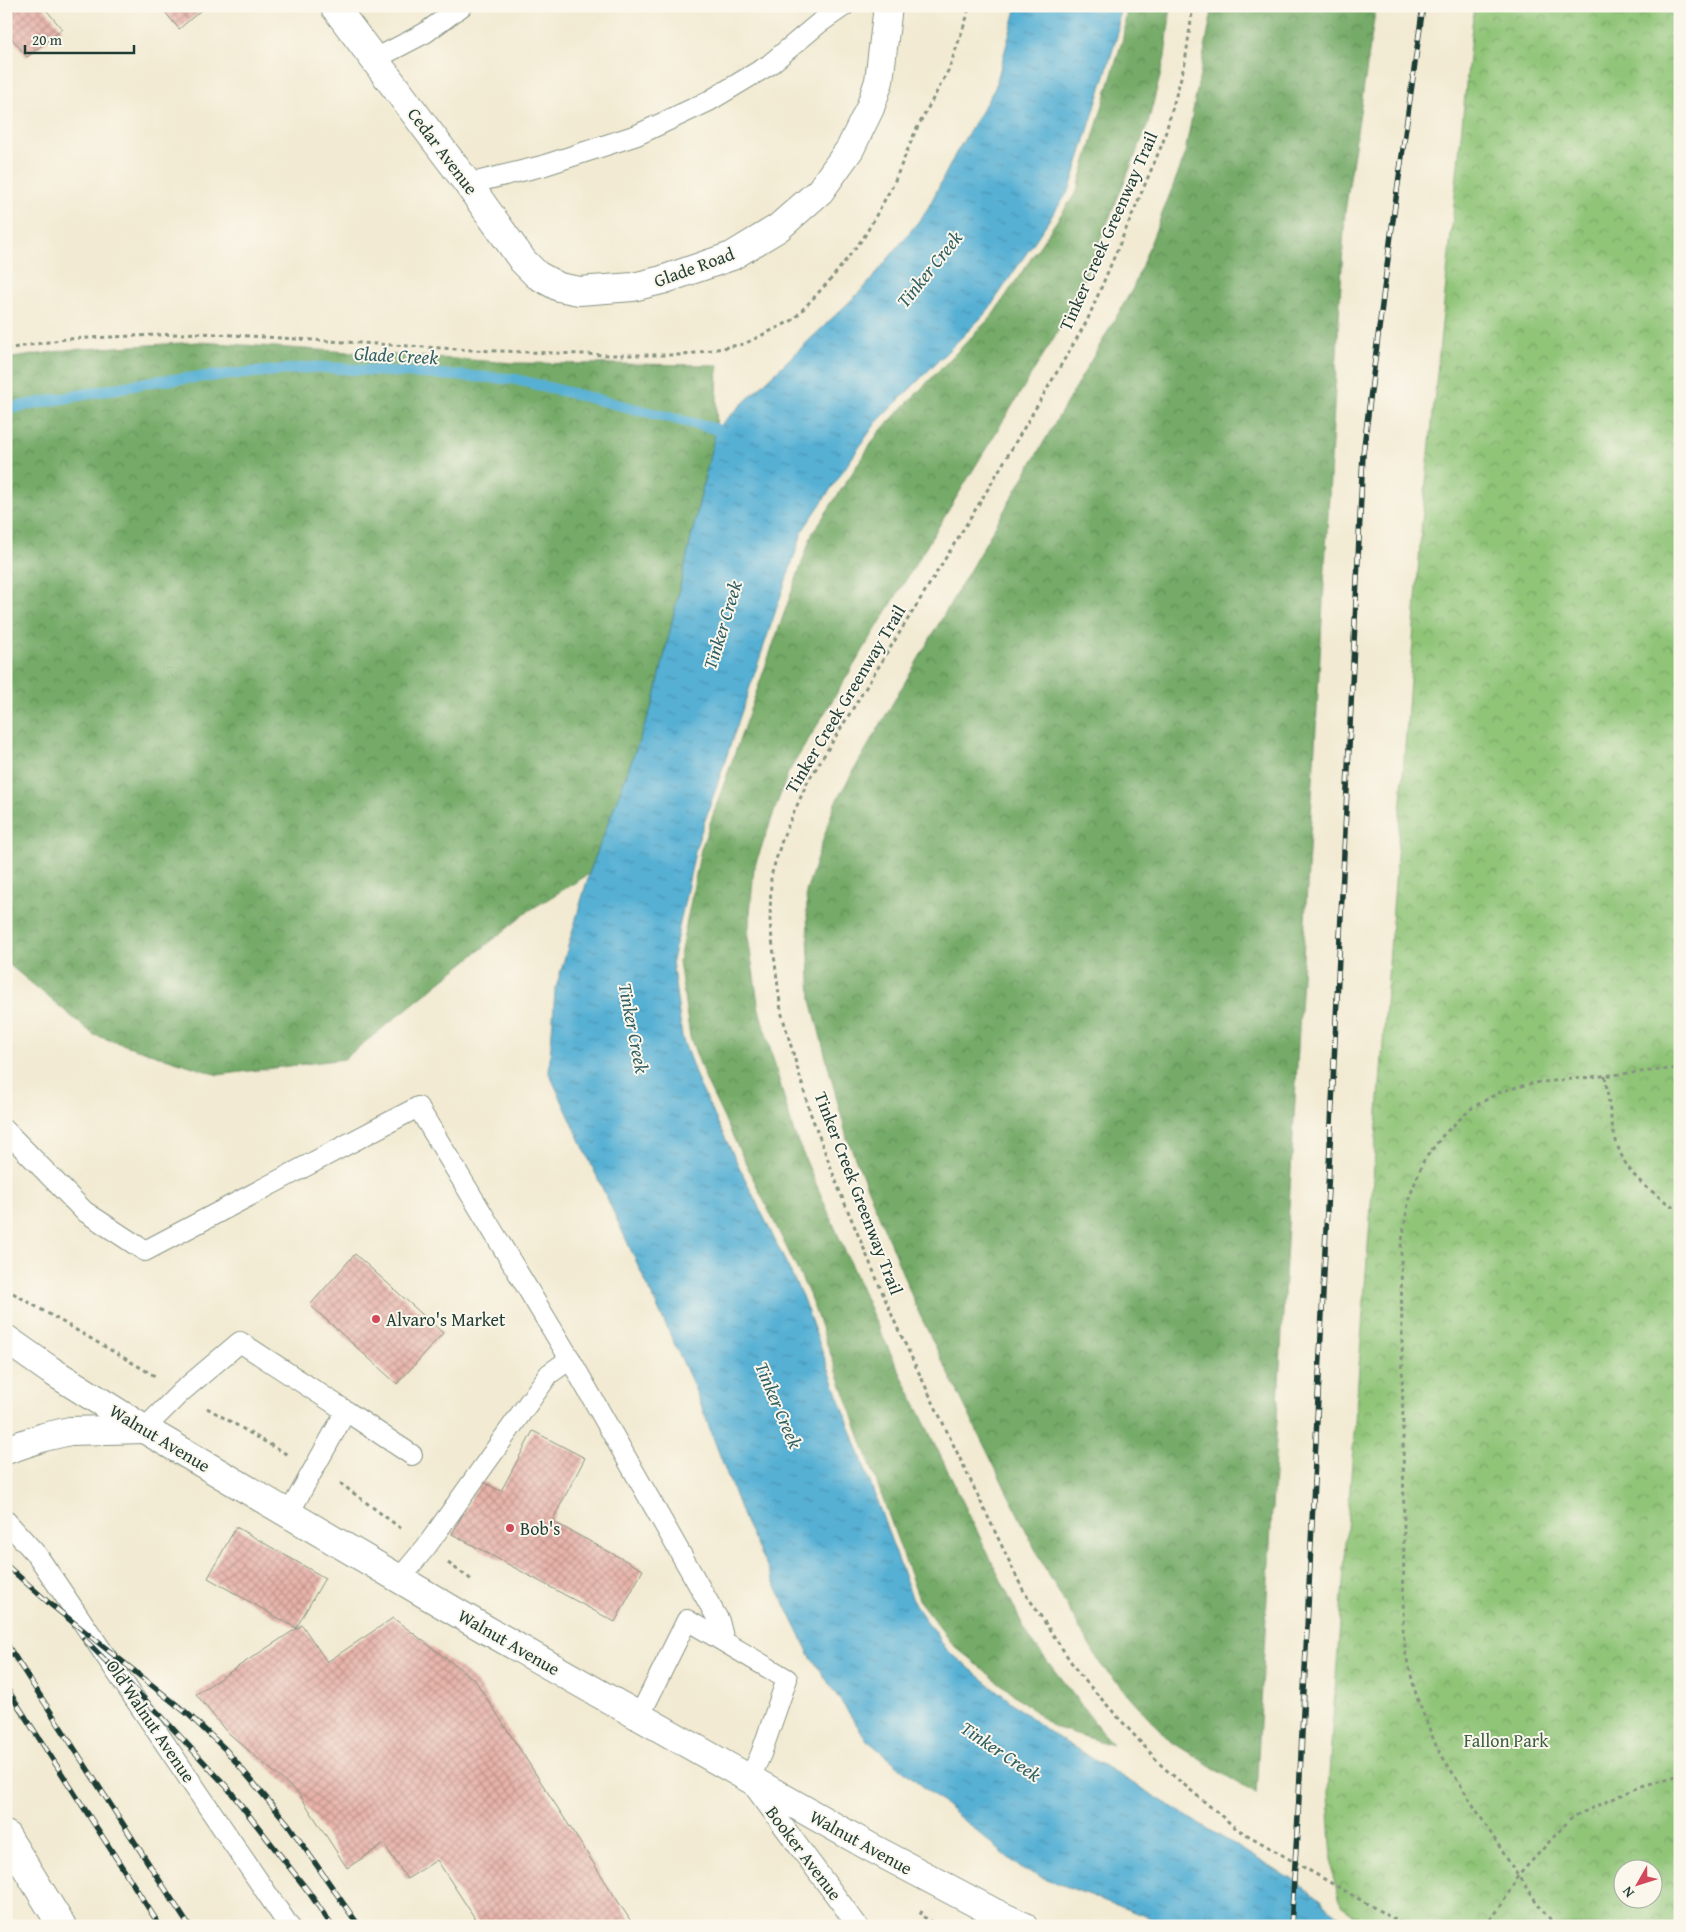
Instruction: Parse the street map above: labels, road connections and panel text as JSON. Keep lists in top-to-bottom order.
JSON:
{
  "streets": {
    "street": ["Cedar Avenue", "Glade Road", "Walnut Avenue"],
    "lane": ["Old Walnut Avenue", "Booker Avenue"],
    "path": ["Tinker Creek Greenway Trail"]
  },
  "crossings": [
    ["Cedar Avenue", "Glade Road"],
    ["Walnut Avenue", "Booker Avenue"]
  ],
  "water": ["Tinker Creek", "Glade Creek"],
  "parks": ["Fallon Park"],
  "places": ["Alvaro's Market", "Bob's"],
  "scale_bar": "20 m",
  "north": "bottom left"
}
